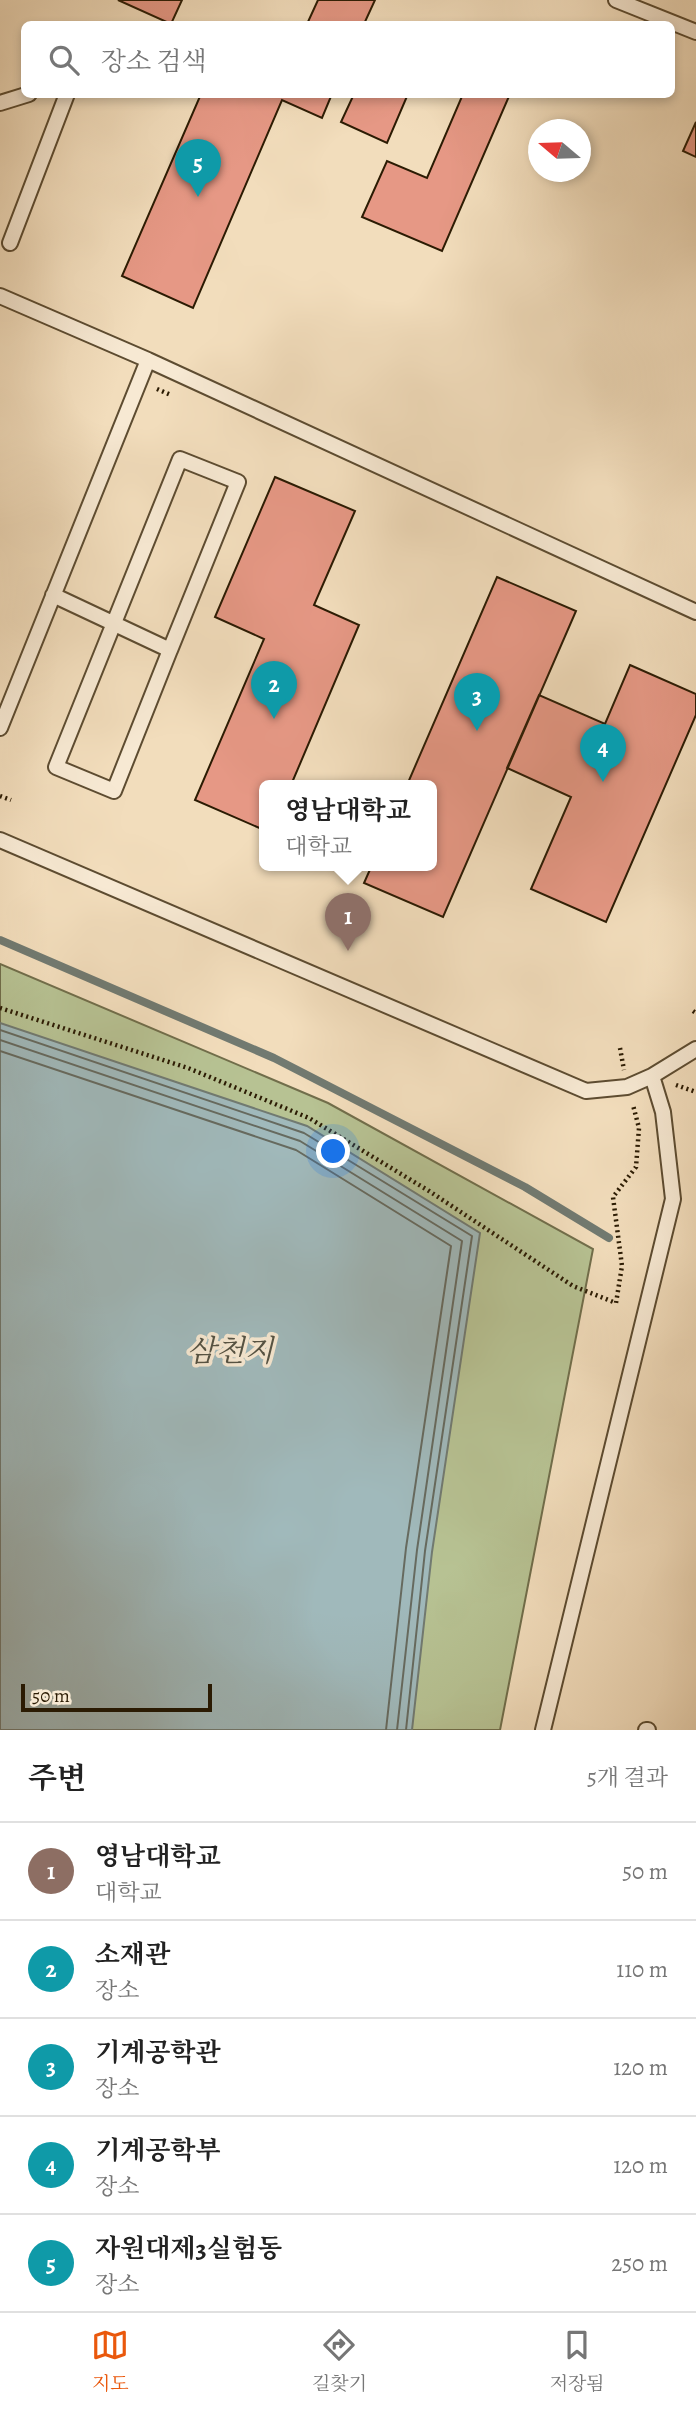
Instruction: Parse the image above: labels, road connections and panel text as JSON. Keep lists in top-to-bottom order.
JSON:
{
  "water": ["삼천지"],
  "scale_bar": "50 m",
  "north": "left",
  "page": {
    "search": "장소 검색",
    "pins": [
      "5",
      "2",
      "3",
      "4",
      "1"
    ],
    "popup": ["영남대학교", "대학교"],
    "scale": "50 m",
    "heading": ["주변", "5개 결과"],
    "list": [
      {
        "mark": "1",
        "name": "영남대학교",
        "note": "대학교",
        "value": "50 m"
      },
      {
        "mark": "2",
        "name": "소재관",
        "note": "장소",
        "value": "110 m"
      },
      {
        "mark": "3",
        "name": "기계공학관",
        "note": "장소",
        "value": "120 m"
      },
      {
        "mark": "4",
        "name": "기계공학부",
        "note": "장소",
        "value": "120 m"
      },
      {
        "mark": "5",
        "name": "자원대제3실험동",
        "note": "장소",
        "value": "250 m"
      }
    ],
    "nav": ["지도", "길찾기", "저장됨"]
  }
}
